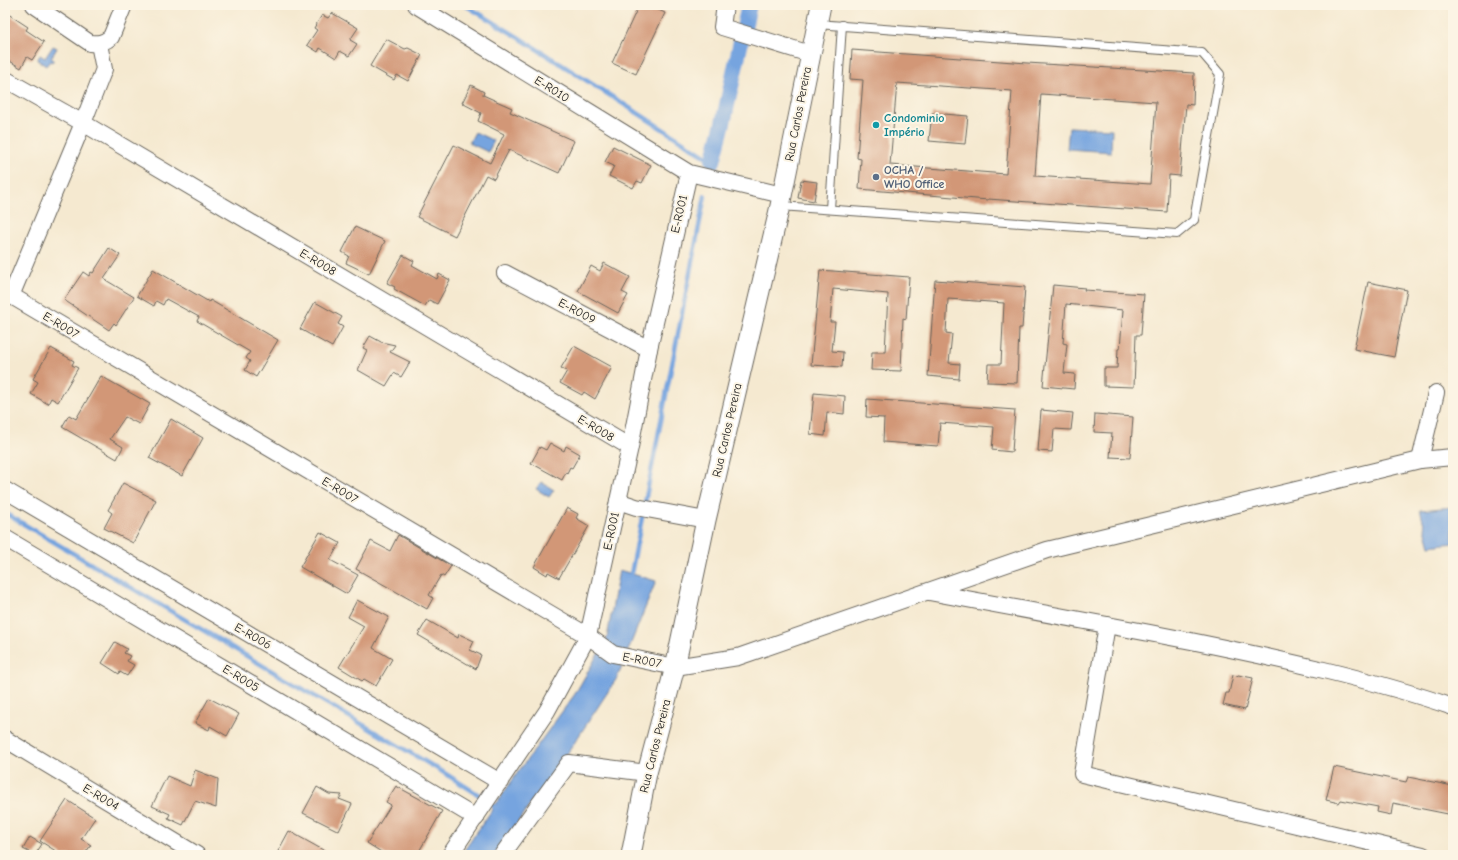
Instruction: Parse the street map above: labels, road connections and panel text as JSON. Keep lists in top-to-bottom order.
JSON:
{
  "streets": {
    "street": [
      "E-R010",
      "Rua Carlos Pereira",
      "E-R001",
      "E-R008",
      "E-R009",
      "E-R007",
      "E-R006",
      "E-R005",
      "E-R004"
    ]
  },
  "crossings": [
    ["E-R010", "Rua Carlos Pereira"],
    ["E-R010", "E-R001"],
    ["Rua Carlos Pereira", "E-R007"],
    ["E-R001", "E-R008"],
    ["E-R001", "E-R009"],
    ["E-R001", "E-R007"],
    ["E-R001", "E-R006"],
    ["E-R001", "E-R005"]
  ],
  "places": ["Condominio Império", "OCHA / WHO Office"]
}
